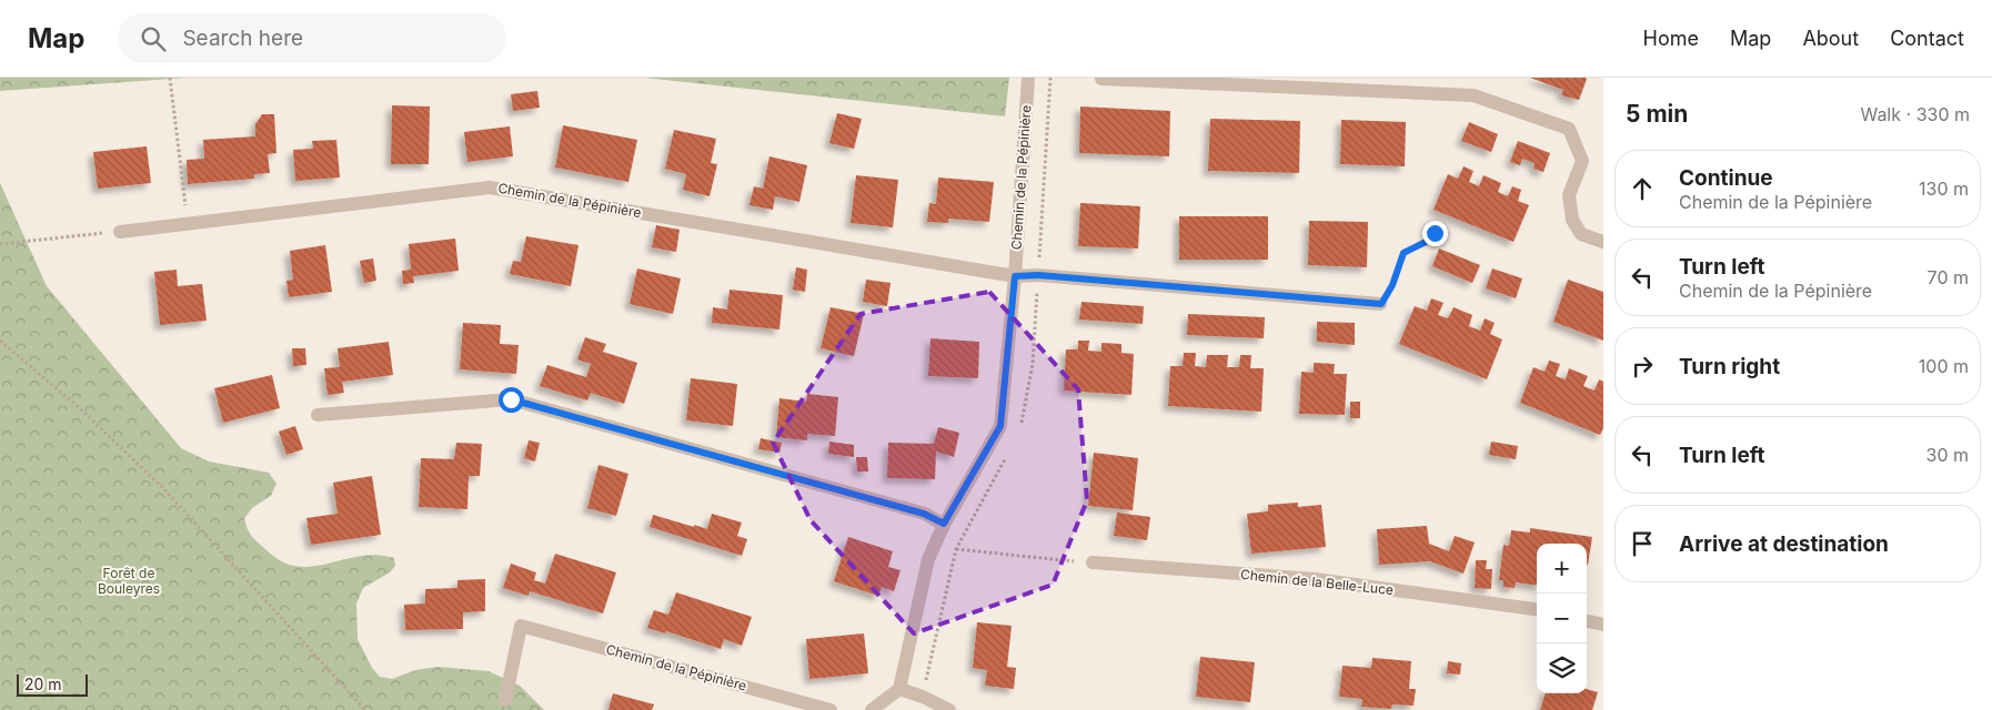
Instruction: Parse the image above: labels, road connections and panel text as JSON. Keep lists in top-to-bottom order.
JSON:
{
  "streets": {
    "street": ["Chemin de la Pépinière", "Chemin de la Belle-Luce"]
  },
  "parks": ["Forêt de Bouleyres"],
  "scale_bar": "20 m",
  "page": {
    "header": "Map",
    "search": "Search here",
    "nav": [
      "Home",
      "Map",
      "About",
      "Contact"
    ],
    "heading": ["5 min", "Walk · 330 m"],
    "list": [
      ["Continue", "Chemin de la Pépinière", "130 m"],
      ["Turn left", "Chemin de la Pépinière", "70 m"],
      ["Turn right", "100 m"],
      ["Turn left", "30 m"],
      "Arrive at destination"
    ],
    "map_buttons": ["+", "−"],
    "scale": "20 m"
  }
}
